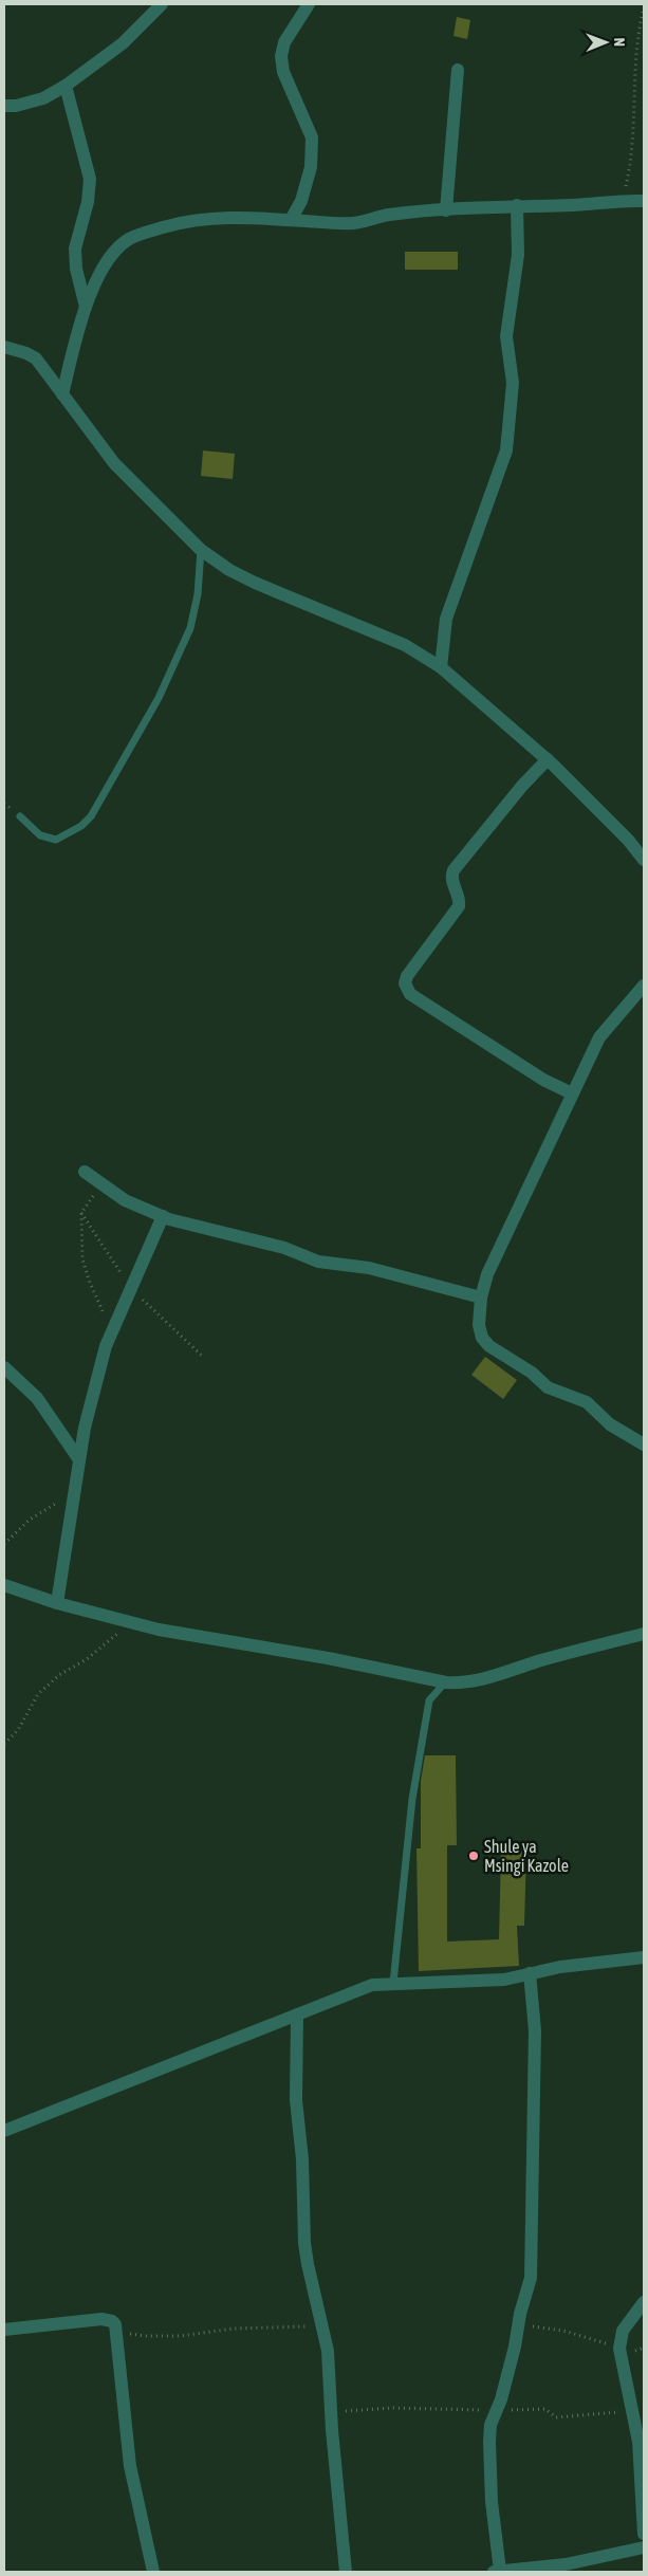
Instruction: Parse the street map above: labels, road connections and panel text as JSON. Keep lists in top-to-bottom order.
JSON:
{
  "places": ["Shule ya Msingi Kazole"],
  "north": "right"
}
